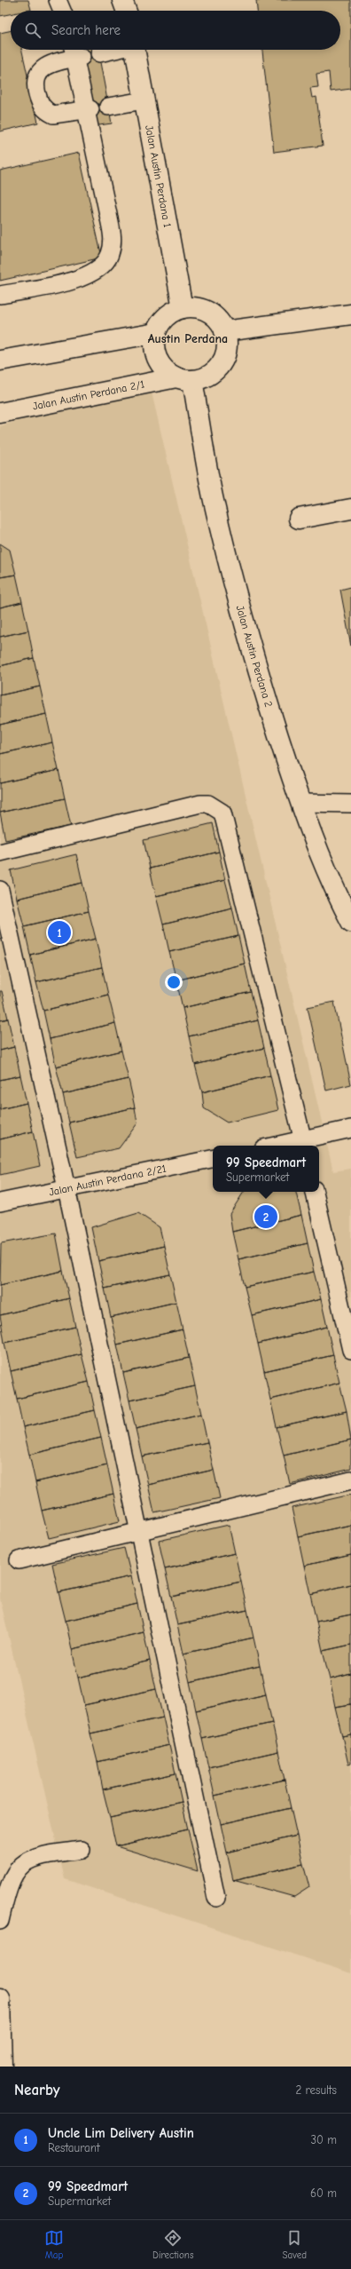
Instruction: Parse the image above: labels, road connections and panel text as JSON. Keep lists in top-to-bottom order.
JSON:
{
  "streets": {
    "street": ["Jalan Austin Perdana 1", "Jalan Austin Perdana 2/1", "Jalan Austin Perdana 2"],
    "lane": ["Jalan Austin Perdana 2/21"]
  },
  "crossings": [
    ["Jalan Austin Perdana 1", "Jalan Austin Perdana 2/1"],
    ["Jalan Austin Perdana 1", "Jalan Austin Perdana 2"],
    ["Jalan Austin Perdana 2/1", "Jalan Austin Perdana 2"]
  ],
  "districts": ["Austin Perdana"],
  "page": {
    "search": "Search here",
    "pins": ["1", "2"],
    "popup": ["99 Speedmart", "Supermarket"],
    "heading": ["Nearby", "2 results"],
    "list": [
      {
        "mark": "1",
        "name": "Uncle Lim Delivery Austin",
        "note": "Restaurant",
        "value": "30 m"
      },
      {
        "mark": "2",
        "name": "99 Speedmart",
        "note": "Supermarket",
        "value": "60 m"
      }
    ],
    "nav": ["Map", "Directions", "Saved"]
  }
}
